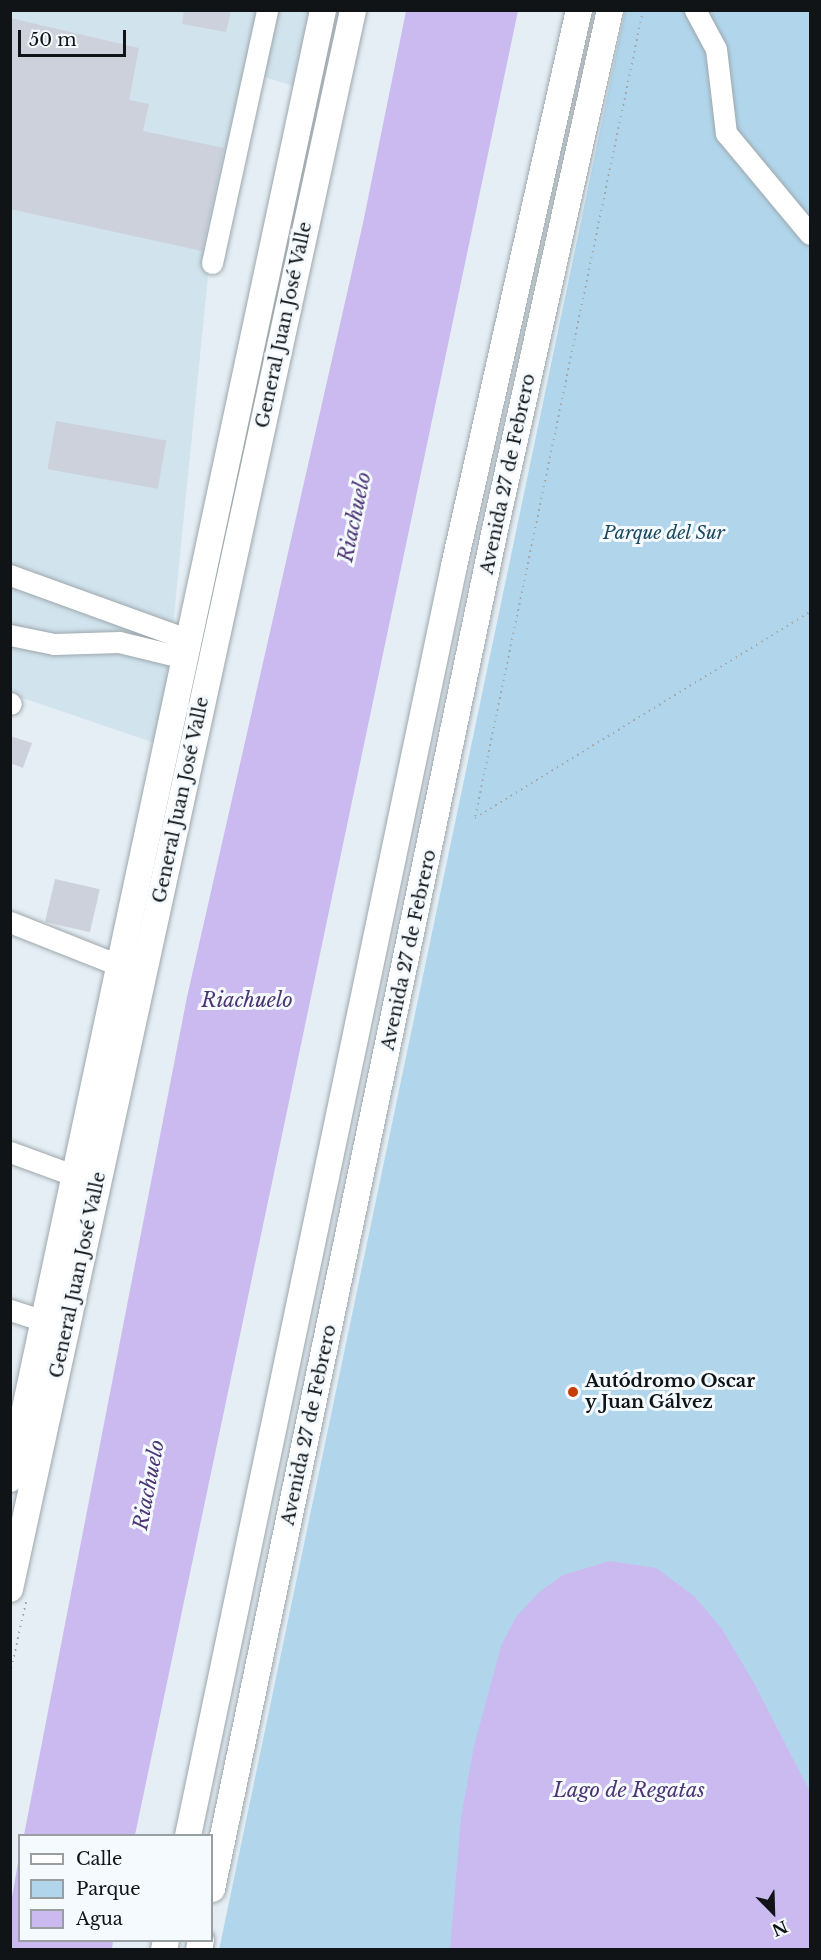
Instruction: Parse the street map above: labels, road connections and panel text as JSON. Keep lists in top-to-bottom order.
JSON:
{
  "streets": {
    "main road": ["General Juan José Valle", "Avenida 27 de Febrero"]
  },
  "water": ["Riachuelo", "Lago de Regatas"],
  "parks": ["Parque del Sur"],
  "places": ["Autódromo Oscar y Juan Gálvez"],
  "legend": ["Calle", "Parque", "Agua"],
  "scale_bar": "50 m",
  "north": "bottom right"
}
